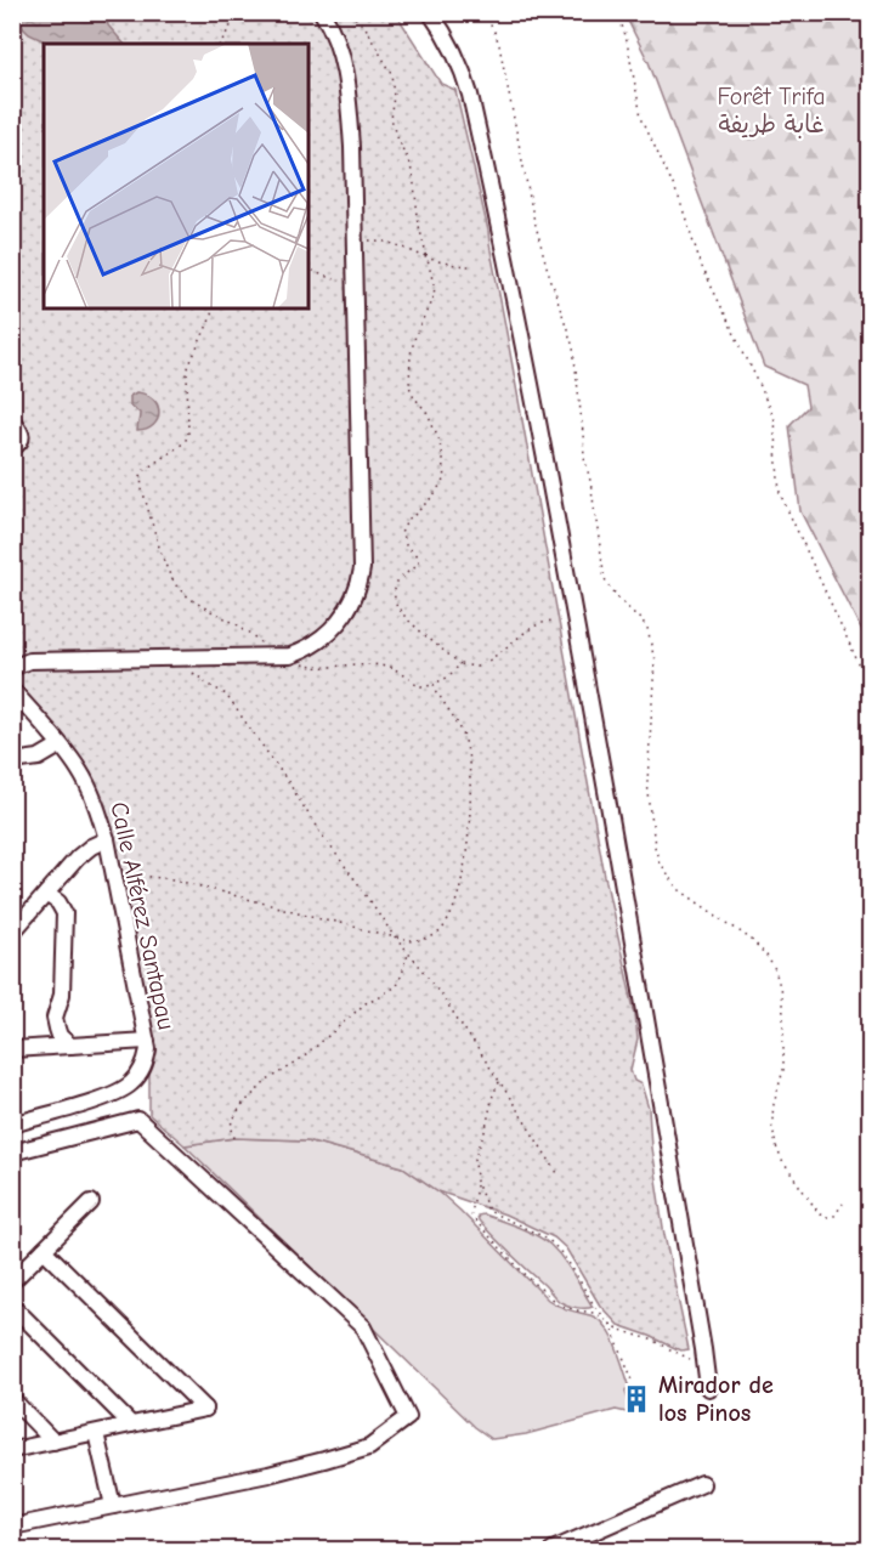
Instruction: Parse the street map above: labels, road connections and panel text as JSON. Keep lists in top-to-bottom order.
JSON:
{
  "streets": {
    "street": ["Calle Alférez Santapau"]
  },
  "parks": ["Forêt Trifa غابة طريفة"],
  "places": {
    "building": ["Mirador de los Pinos"]
  }
}
